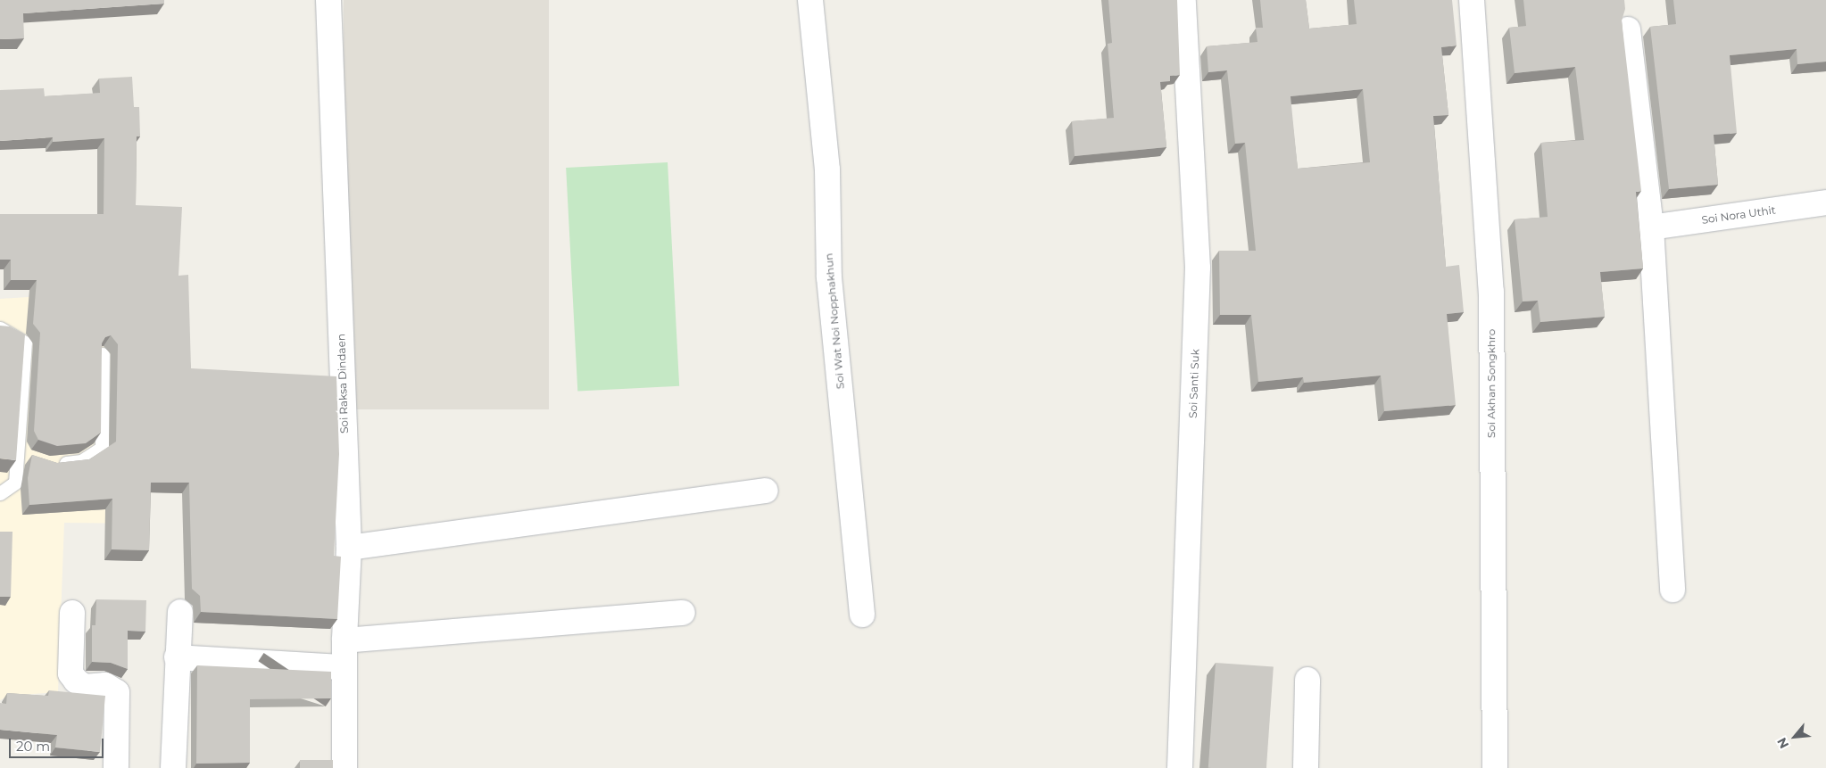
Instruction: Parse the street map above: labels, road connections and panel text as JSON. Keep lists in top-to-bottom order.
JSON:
{
  "streets": {
    "street": [
      "Soi Nora Uthit",
      "Soi Wat Noi Nopphakhun",
      "Soi Raksa Dindaen",
      "Soi Santi Suk",
      "Soi Akhan Songkhro"
    ]
  },
  "scale_bar": "20 m",
  "north": "bottom left"
}
